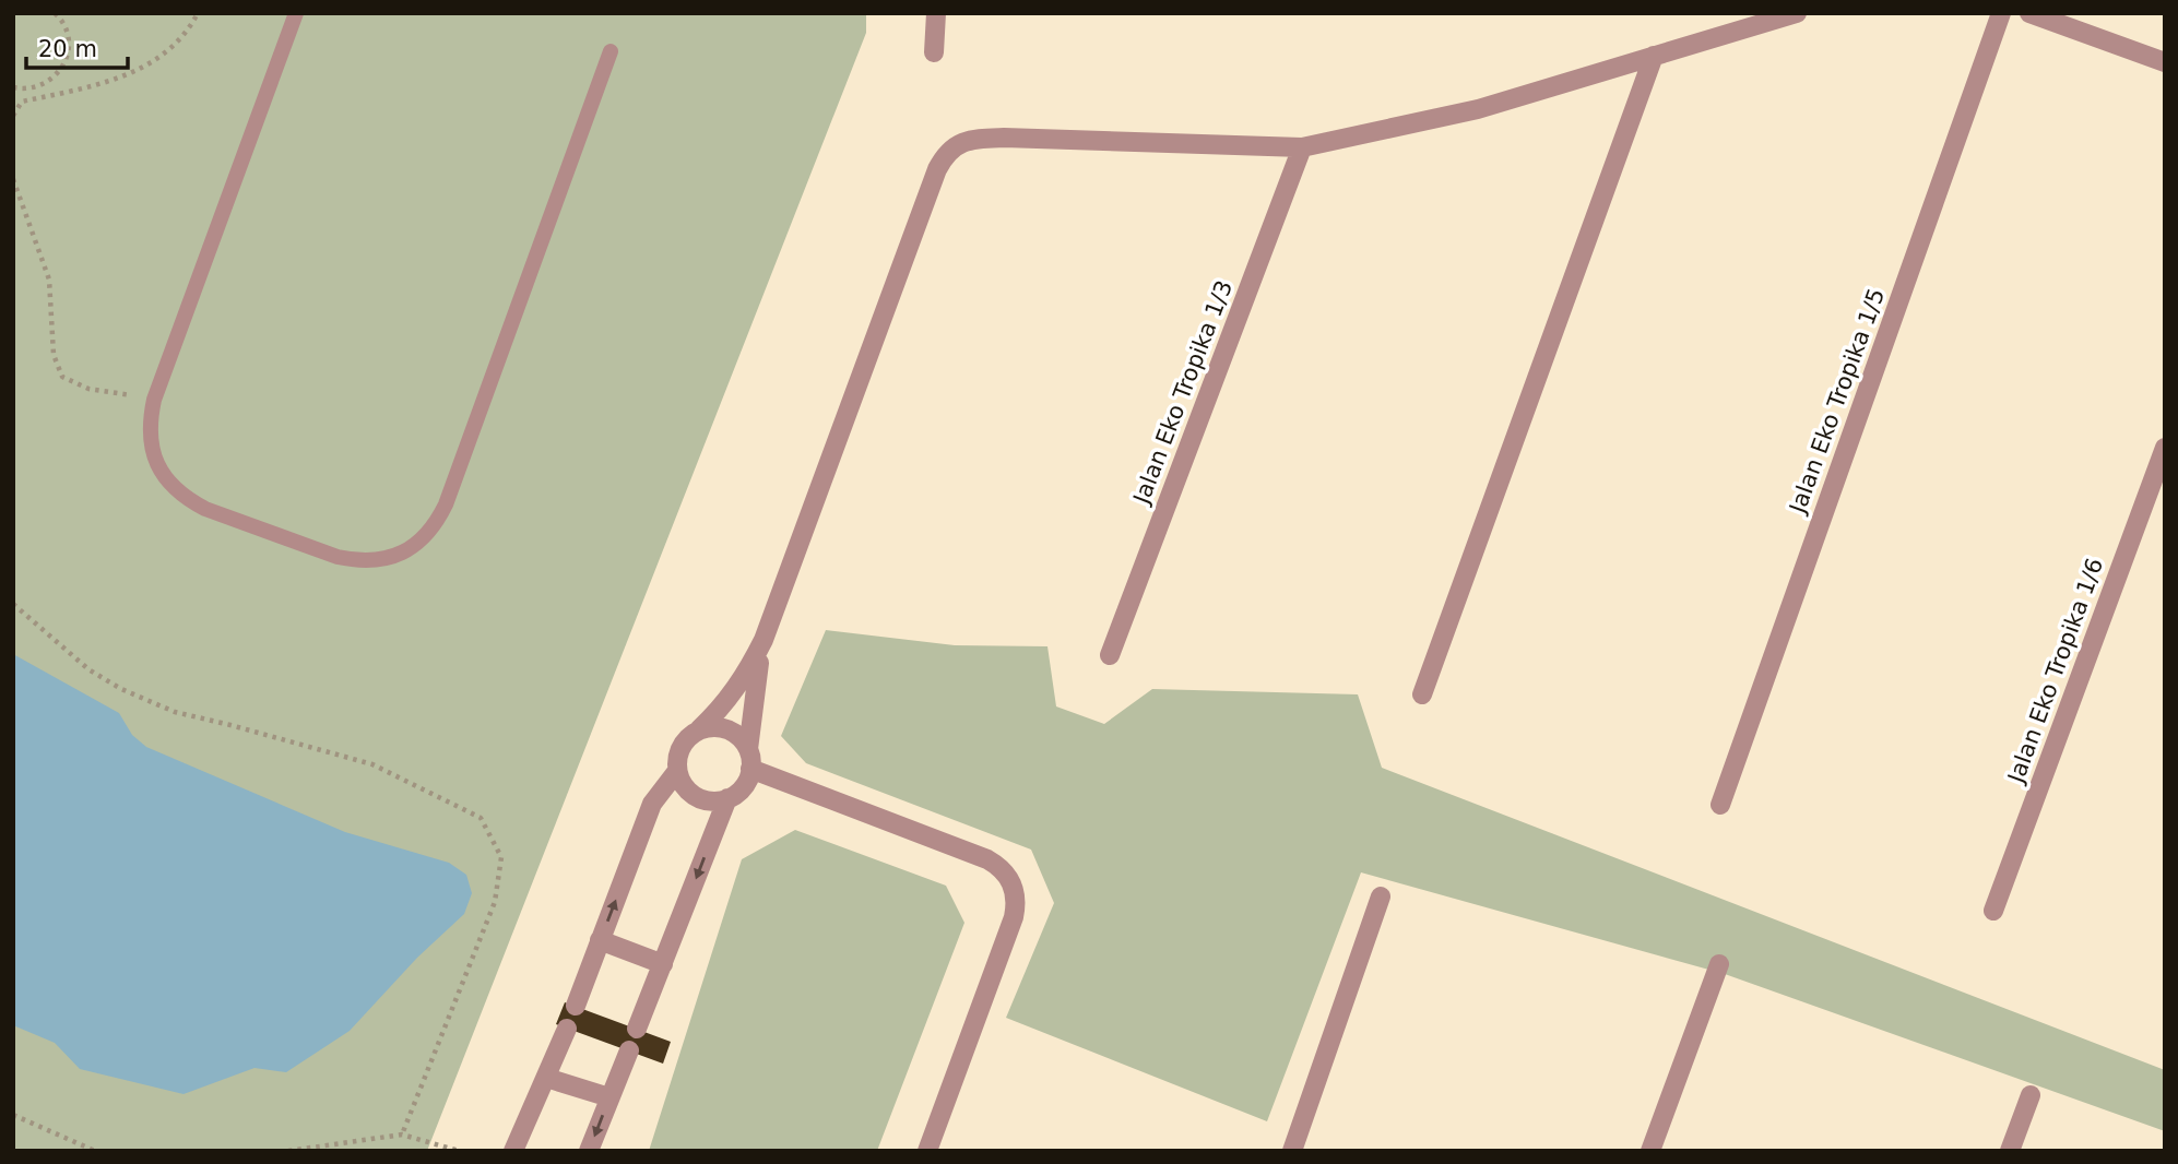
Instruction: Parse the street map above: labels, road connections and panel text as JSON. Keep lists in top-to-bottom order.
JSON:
{
  "streets": {
    "street": ["Jalan Eko Tropika 1/3", "Jalan Eko Tropika 1/5", "Jalan Eko Tropika 1/6"]
  },
  "scale_bar": "20 m"
}
